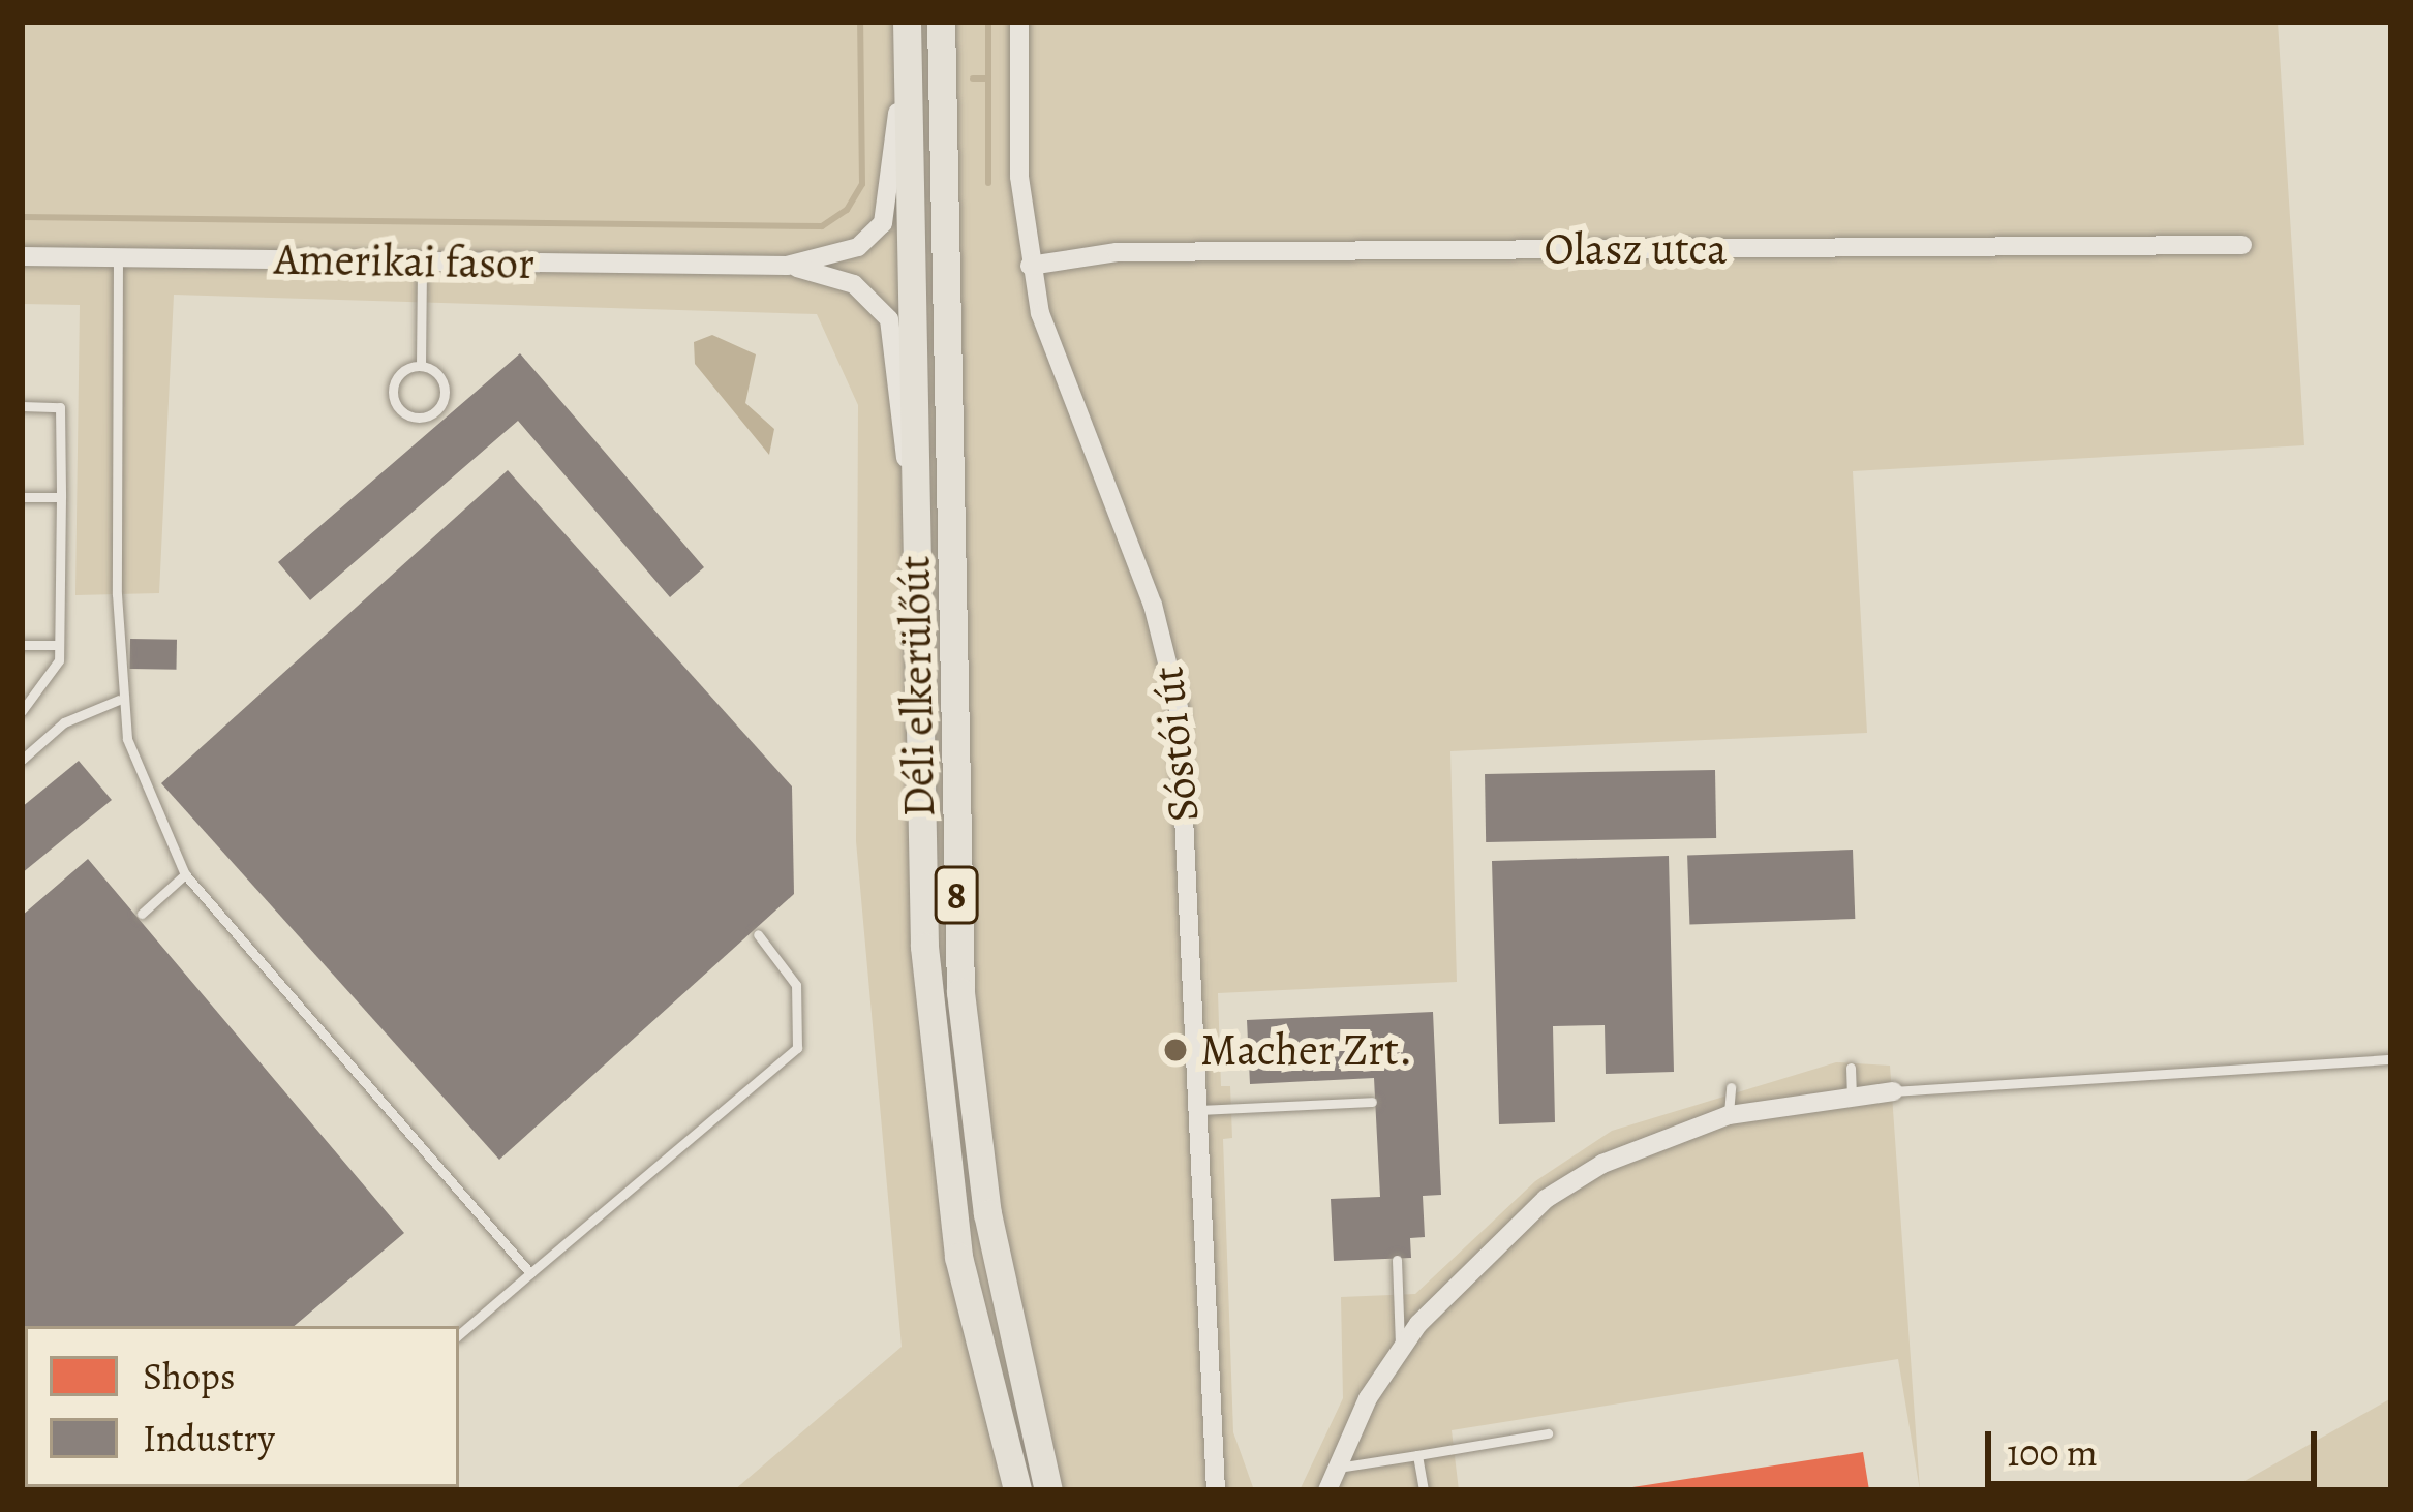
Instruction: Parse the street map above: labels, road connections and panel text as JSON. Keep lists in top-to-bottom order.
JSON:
{
  "streets": {
    "main road": ["Déli elkerülőút", "8"],
    "street": ["Olasz utca", "Amerikai fasor", "Sóstói út"]
  },
  "crossings": [
    ["Olasz utca", "Sóstói út"]
  ],
  "places": ["Macher Zrt."],
  "legend": ["Shops", "Industry"],
  "scale_bar": "100 m"
}
